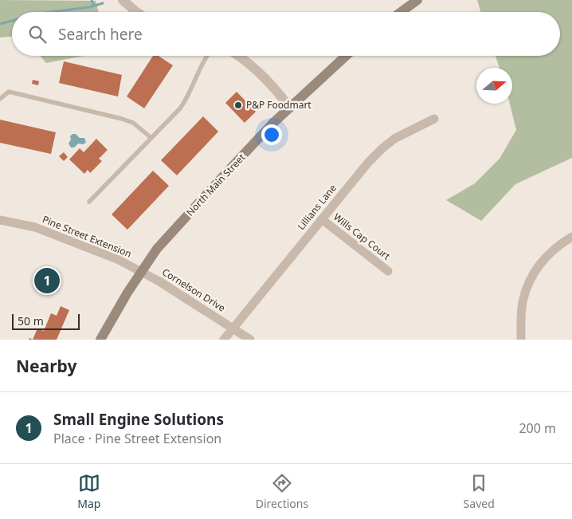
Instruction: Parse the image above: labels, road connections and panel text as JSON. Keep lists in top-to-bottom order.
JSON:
{
  "streets": {
    "main road": ["North Main Street"],
    "street": [
      "Lillians Lane",
      "Pine Street Extension",
      "Wills Cap Court",
      "Cornelson Drive"
    ]
  },
  "crossings": [
    ["North Main Street", "Pine Street Extension"],
    ["North Main Street", "Cornelson Drive"],
    ["Lillians Lane", "Wills Cap Court"],
    ["Lillians Lane", "Cornelson Drive"],
    ["Pine Street Extension", "Cornelson Drive"]
  ],
  "places": ["P&P Foodmart"],
  "scale_bar": "50 m",
  "north": "right",
  "page": {
    "search": "Search here",
    "pins": "1",
    "scale": "50 m",
    "heading": "Nearby",
    "list": [
      {
        "mark": "1",
        "name": "Small Engine Solutions",
        "note": "Place · Pine Street Extension",
        "value": "200 m"
      }
    ],
    "nav": ["Map", "Directions", "Saved"]
  }
}
